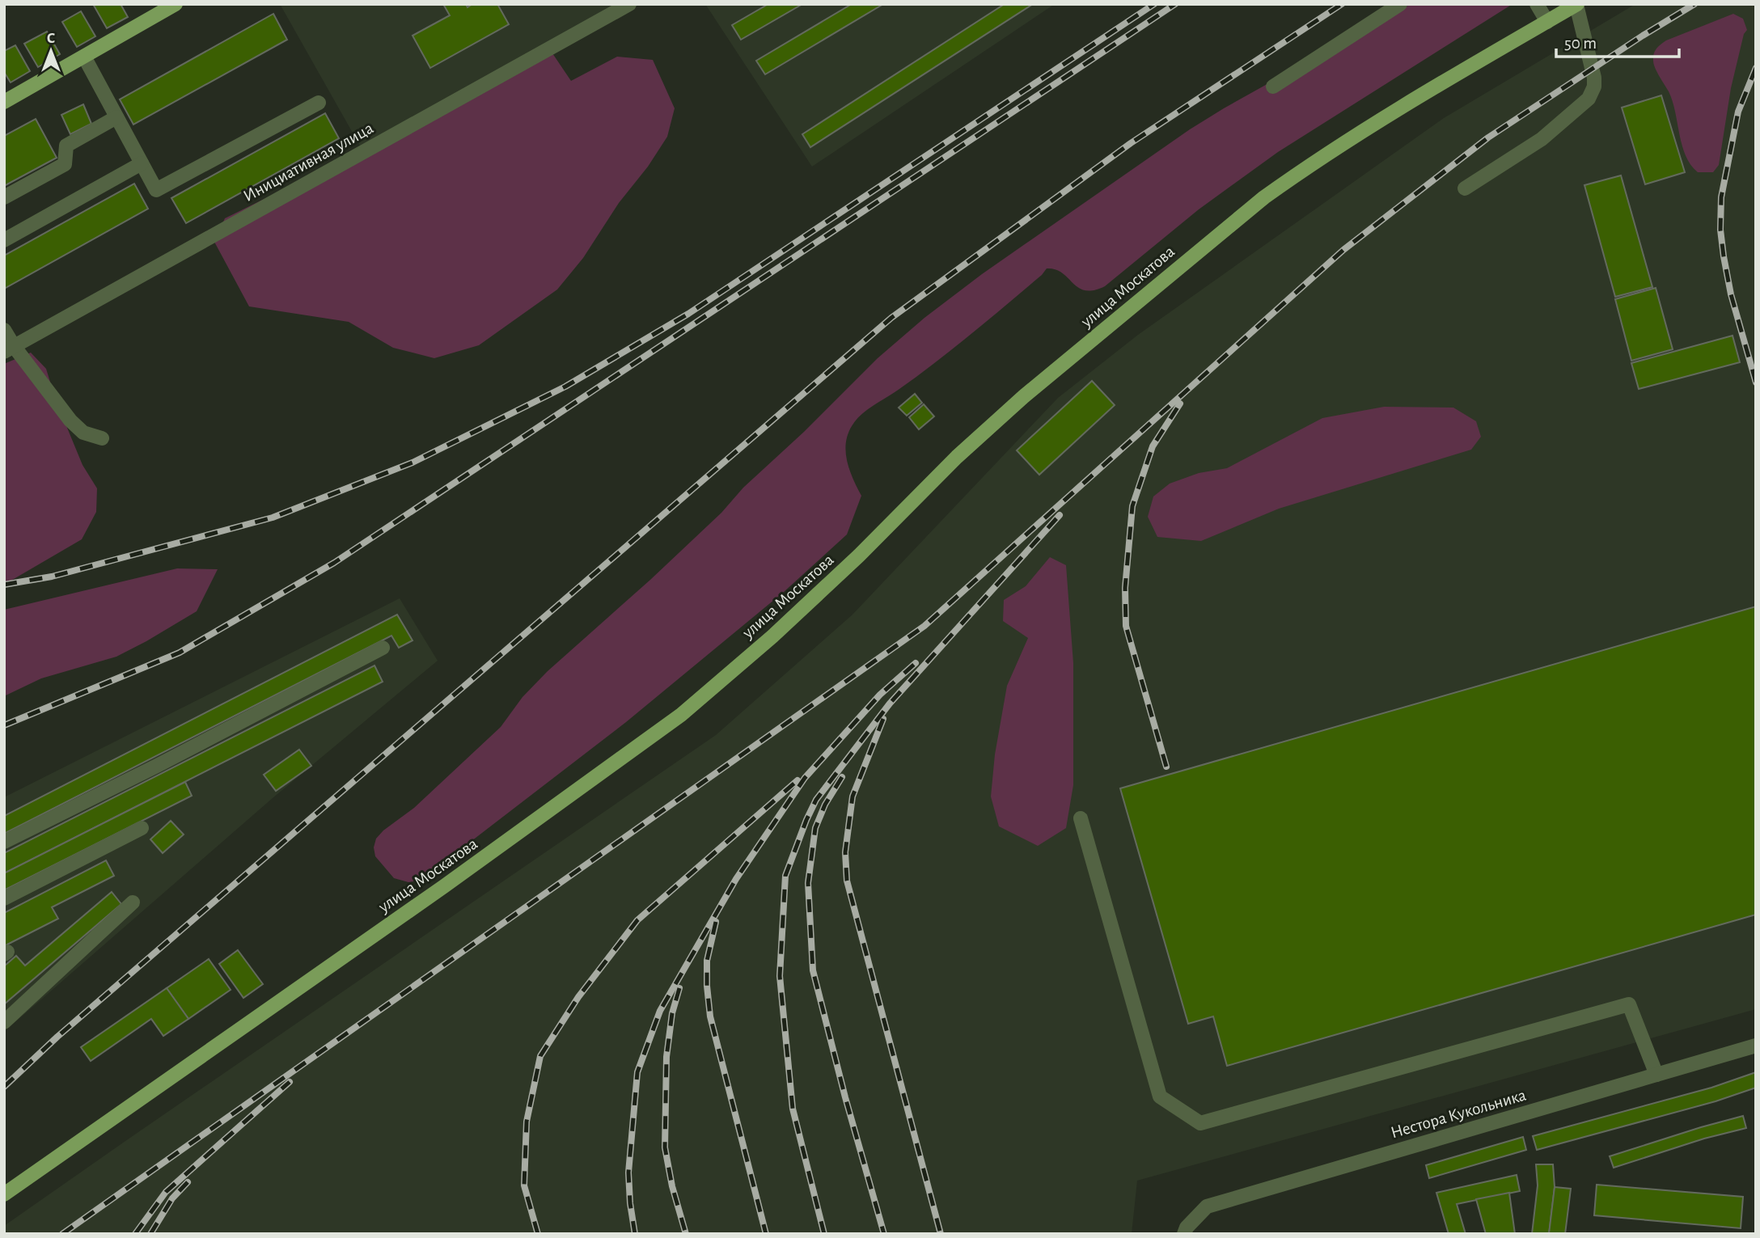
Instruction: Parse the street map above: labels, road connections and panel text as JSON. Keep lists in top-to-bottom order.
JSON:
{
  "streets": {
    "main road": ["улица Москатова"],
    "street": ["Инициативная улица", "Нестора Кукольника"]
  },
  "scale_bar": "50 m",
  "north": "top"
}
